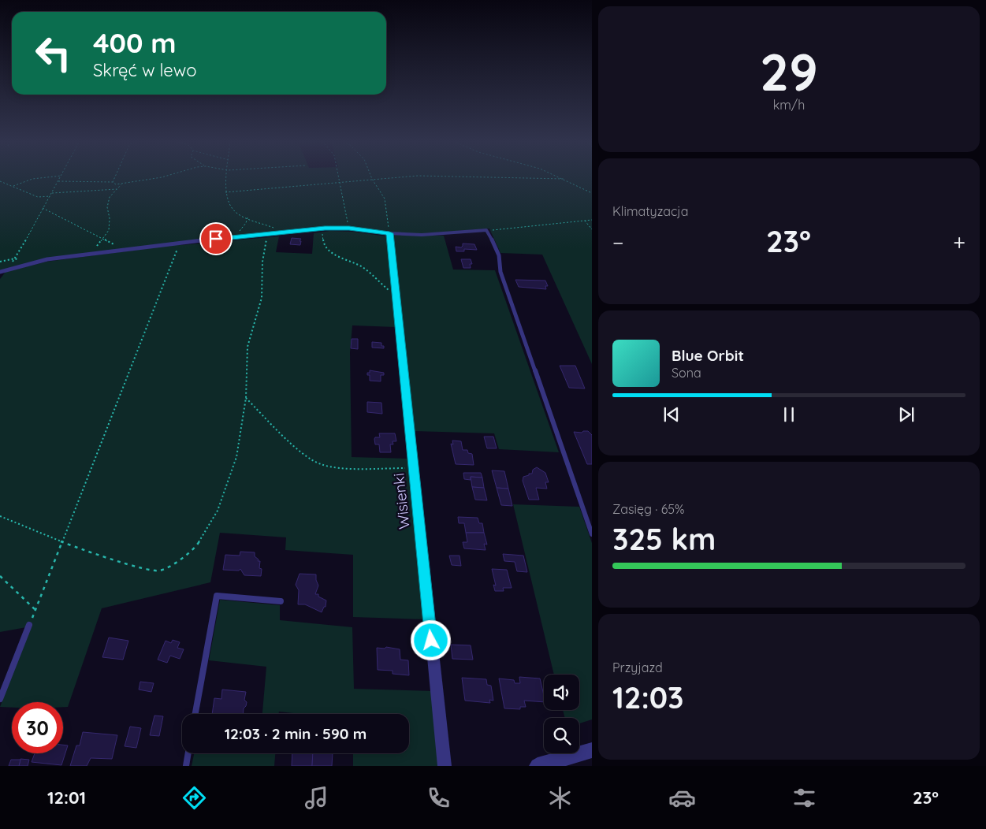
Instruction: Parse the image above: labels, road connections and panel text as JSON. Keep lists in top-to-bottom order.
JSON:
{
  "streets": {
    "street": ["Wisienki"]
  },
  "page": {
    "tile": [
      ["29", "km/h"],
      "Klimatyzacja",
      ["Zasięg · 65%", "325 km"],
      ["Przyjazd", "12:03"]
    ],
    "turn": ["400 m", "Skręć w lewo"],
    "heat": ["−", "23°", "+"],
    "song": ["Blue Orbit", "Sona"],
    "limit": "30",
    "trip": "12:03 · 2 min · 590 m",
    "tabs": ["12:01", "23°"]
  }
}
